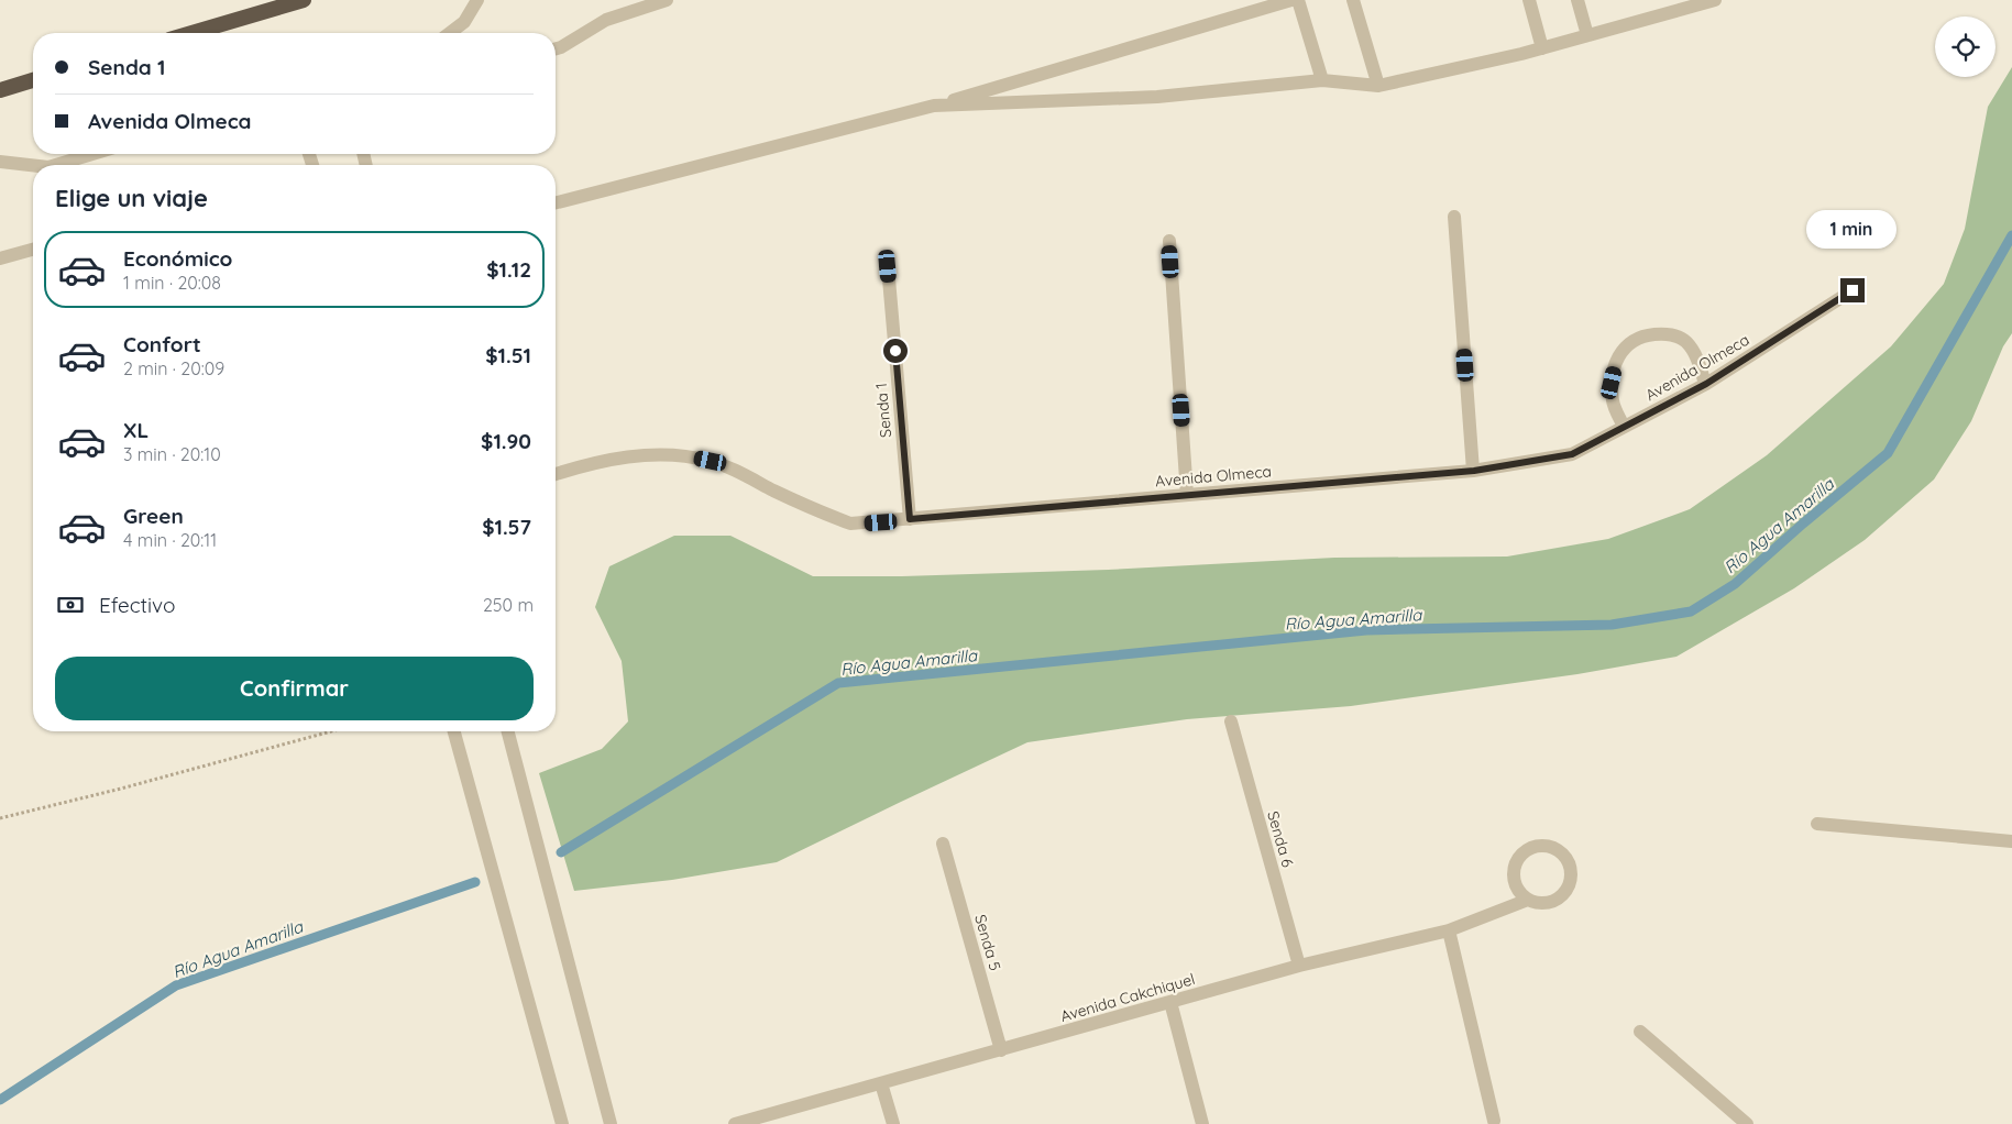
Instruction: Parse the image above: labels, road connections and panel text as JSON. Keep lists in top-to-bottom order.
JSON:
{
  "streets": {
    "street": [
      "Avenida Olmeca",
      "Senda 1",
      "Senda 6",
      "Senda 5",
      "Avenida Cakchiquel"
    ]
  },
  "crossings": [
    ["Avenida Olmeca", "Senda 1"],
    ["Senda 6", "Avenida Cakchiquel"],
    ["Senda 5", "Avenida Cakchiquel"]
  ],
  "water": ["Río Agua Amarilla"],
  "page": {
    "banner": ["Senda 1", "Avenida Olmeca"],
    "heading": "Elige un viaje",
    "bubble": "1 min",
    "list": [
      {
        "name": "Económico",
        "note": "1 min · 20:08",
        "value": "$1.12"
      },
      {
        "name": "Confort",
        "note": "2 min · 20:09",
        "value": "$1.51"
      },
      {
        "name": "XL",
        "note": "3 min · 20:10",
        "value": "$1.90"
      },
      {
        "name": "Green",
        "note": "4 min · 20:11",
        "value": "$1.57"
      }
    ],
    "pay": ["Efectivo", "250 m"],
    "buttons": "Confirmar"
  }
}
